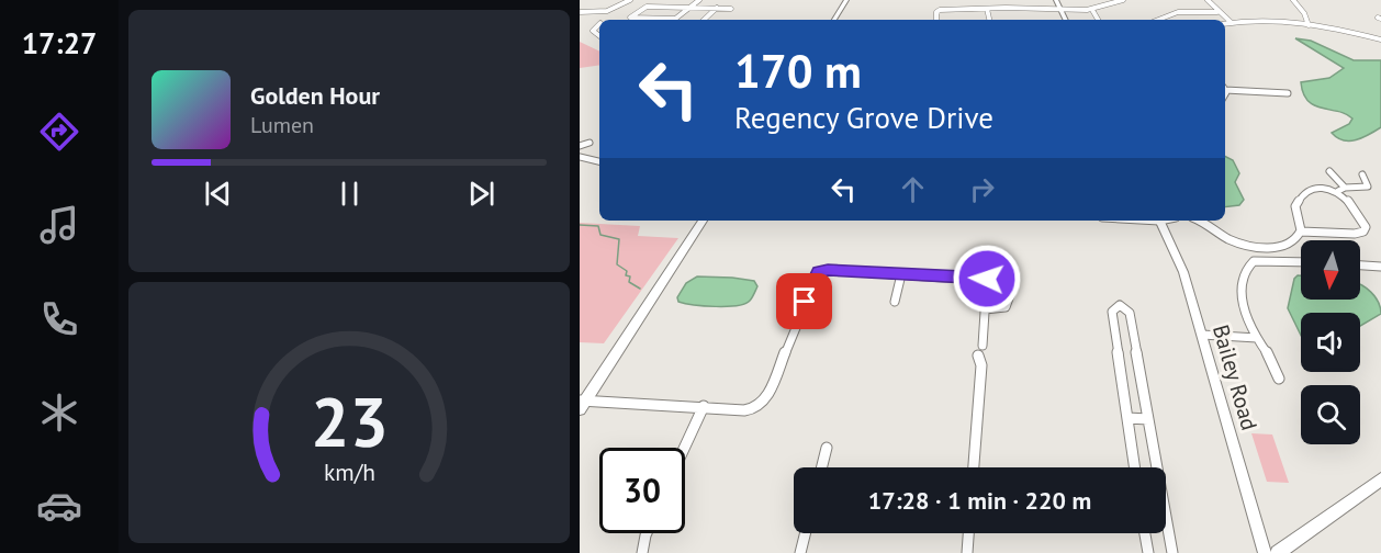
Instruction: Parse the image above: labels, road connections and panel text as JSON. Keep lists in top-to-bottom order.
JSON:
{
  "streets": {
    "street": ["Bailey Road"]
  },
  "north": "bottom",
  "page": {
    "tabs": "17:27",
    "turn": ["170 m", "Regency Grove Drive"],
    "song": ["Golden Hour", "Lumen"],
    "limit": "30",
    "trip": "17:28 · 1 min · 220 m",
    "gauge": ["23", "km/h"]
  }
}
